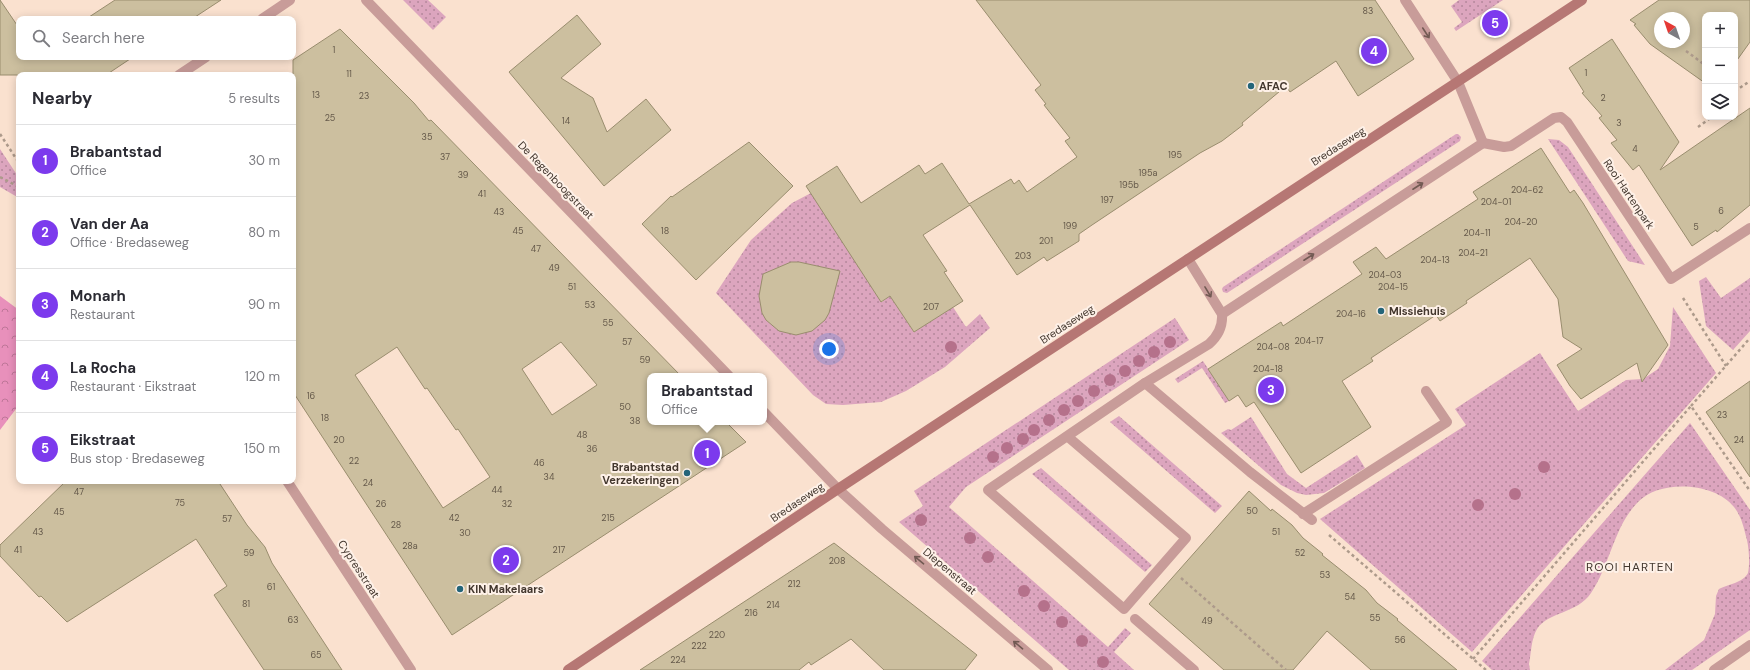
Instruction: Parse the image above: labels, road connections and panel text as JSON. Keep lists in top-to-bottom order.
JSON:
{
  "streets": {
    "street": [
      "Bredaseweg",
      "De Regenboogstraat",
      "Rooi Hartenpark",
      "Cypresstraat",
      "Diepenstraat"
    ]
  },
  "crossings": [
    ["Bredaseweg", "Diepenstraat"]
  ],
  "one_way": ["Diepenstraat"],
  "districts": ["ROOI HARTEN"],
  "places": [
    "AFAC",
    "Missiehuis",
    "Brabantstad Verzekeringen",
    "KIN Makelaars"
  ],
  "house_numbers": [
    "83",
    "1",
    "1",
    "11",
    "13",
    "23",
    "2",
    "25",
    "14",
    "3",
    "35",
    "4",
    "195",
    "37",
    "195a",
    "39",
    "195b",
    "204-62",
    "41",
    "197",
    "204-01",
    "6",
    "43",
    "204-20",
    "199",
    "5",
    "45",
    "18",
    "204-11",
    "201",
    "47",
    "204-21",
    "203",
    "204-13",
    "49",
    "204-03",
    "51",
    "204-15",
    "53",
    "207",
    "204-16",
    "55",
    "204-17",
    "57",
    "204-08",
    "59",
    "204-18",
    "16",
    "50",
    "23",
    "18",
    "38",
    "48",
    "20",
    "24",
    "36",
    "22",
    "46",
    "34",
    "24",
    "44",
    "47",
    "75",
    "26",
    "32",
    "50",
    "45",
    "42",
    "215",
    "57",
    "28",
    "43",
    "51",
    "30",
    "28a",
    "41",
    "217",
    "59",
    "52",
    "208",
    "53",
    "212",
    "61",
    "54",
    "81",
    "214",
    "216",
    "55",
    "63",
    "49",
    "220",
    "56",
    "222",
    "65",
    "224"
  ],
  "north": "top left",
  "page": {
    "pins": [
      "5",
      "4",
      "3",
      "1",
      "2"
    ],
    "map_buttons": ["+", "−"],
    "search": "Search here",
    "heading": ["Nearby", "5 results"],
    "list": [
      {
        "mark": "1",
        "name": "Brabantstad",
        "note": "Office",
        "value": "30 m"
      },
      {
        "mark": "2",
        "name": "Van der Aa",
        "note": "Office · Bredaseweg",
        "value": "80 m"
      },
      {
        "mark": "3",
        "name": "Monarh",
        "note": "Restaurant",
        "value": "90 m"
      },
      {
        "mark": "4",
        "name": "La Rocha",
        "note": "Restaurant · Eikstraat",
        "value": "120 m"
      },
      {
        "mark": "5",
        "name": "Eikstraat",
        "note": "Bus stop · Bredaseweg",
        "value": "150 m"
      }
    ],
    "popup": ["Brabantstad", "Office"]
  }
}
